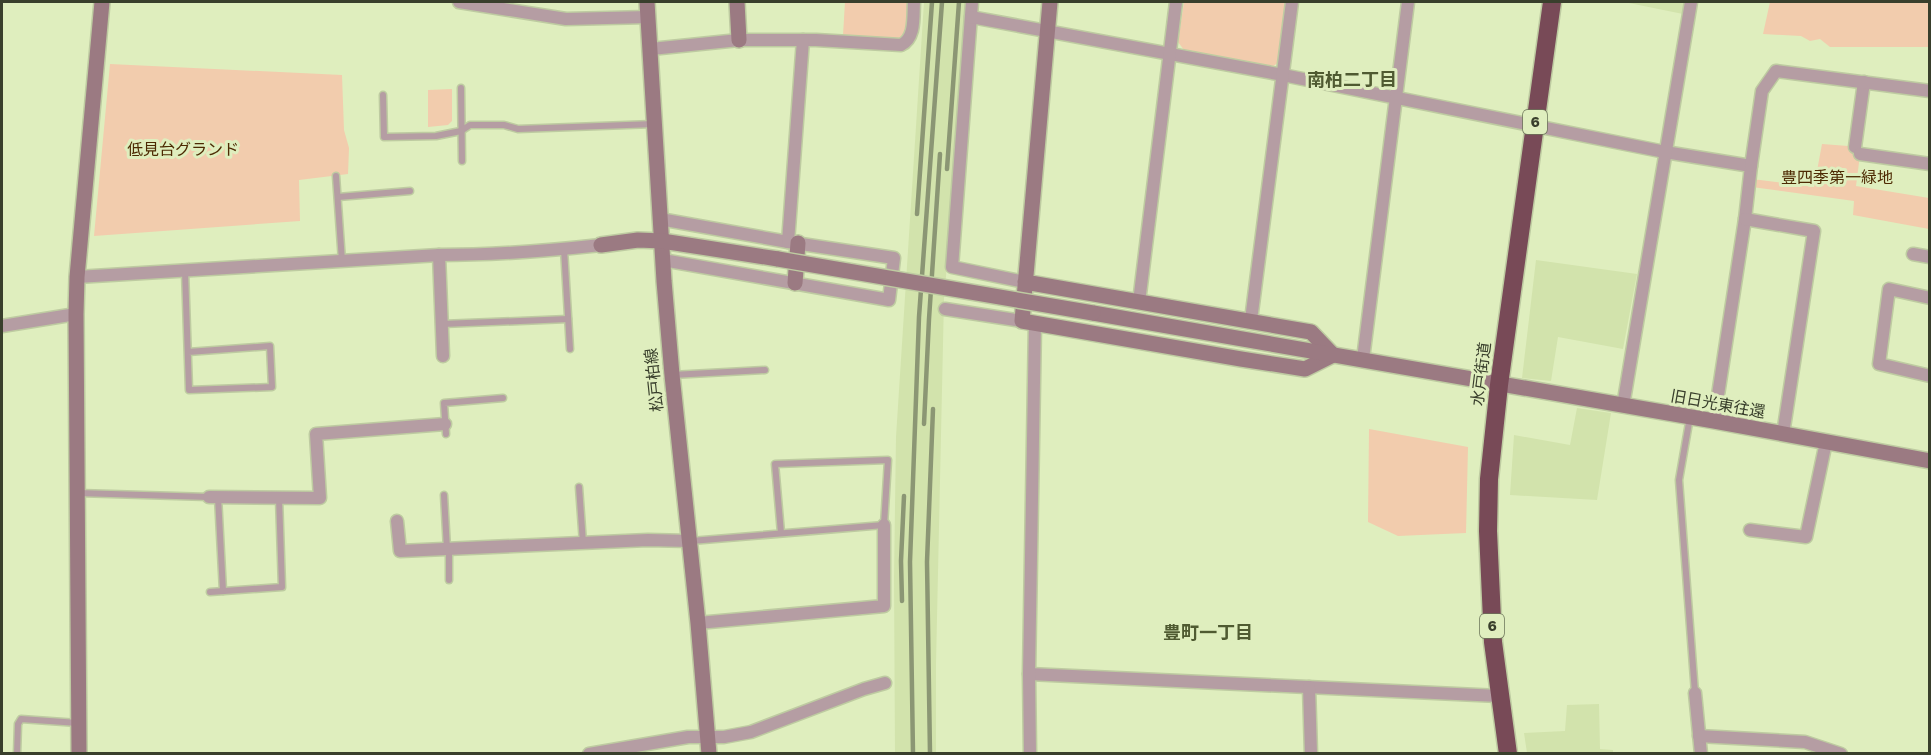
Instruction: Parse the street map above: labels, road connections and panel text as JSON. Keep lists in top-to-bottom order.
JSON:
{
  "streets": {
    "highway": ["6", "水戸街道"],
    "street": ["松戸柏線", "旧日光東往還"]
  },
  "crossings": [
    ["水戸街道", "旧日光東往還"],
    ["松戸柏線", "旧日光東往還"]
  ],
  "districts": ["南柏二丁目", "豊町一丁目"],
  "parks": ["低見台グランド", "豊四季第一緑地"]
}
